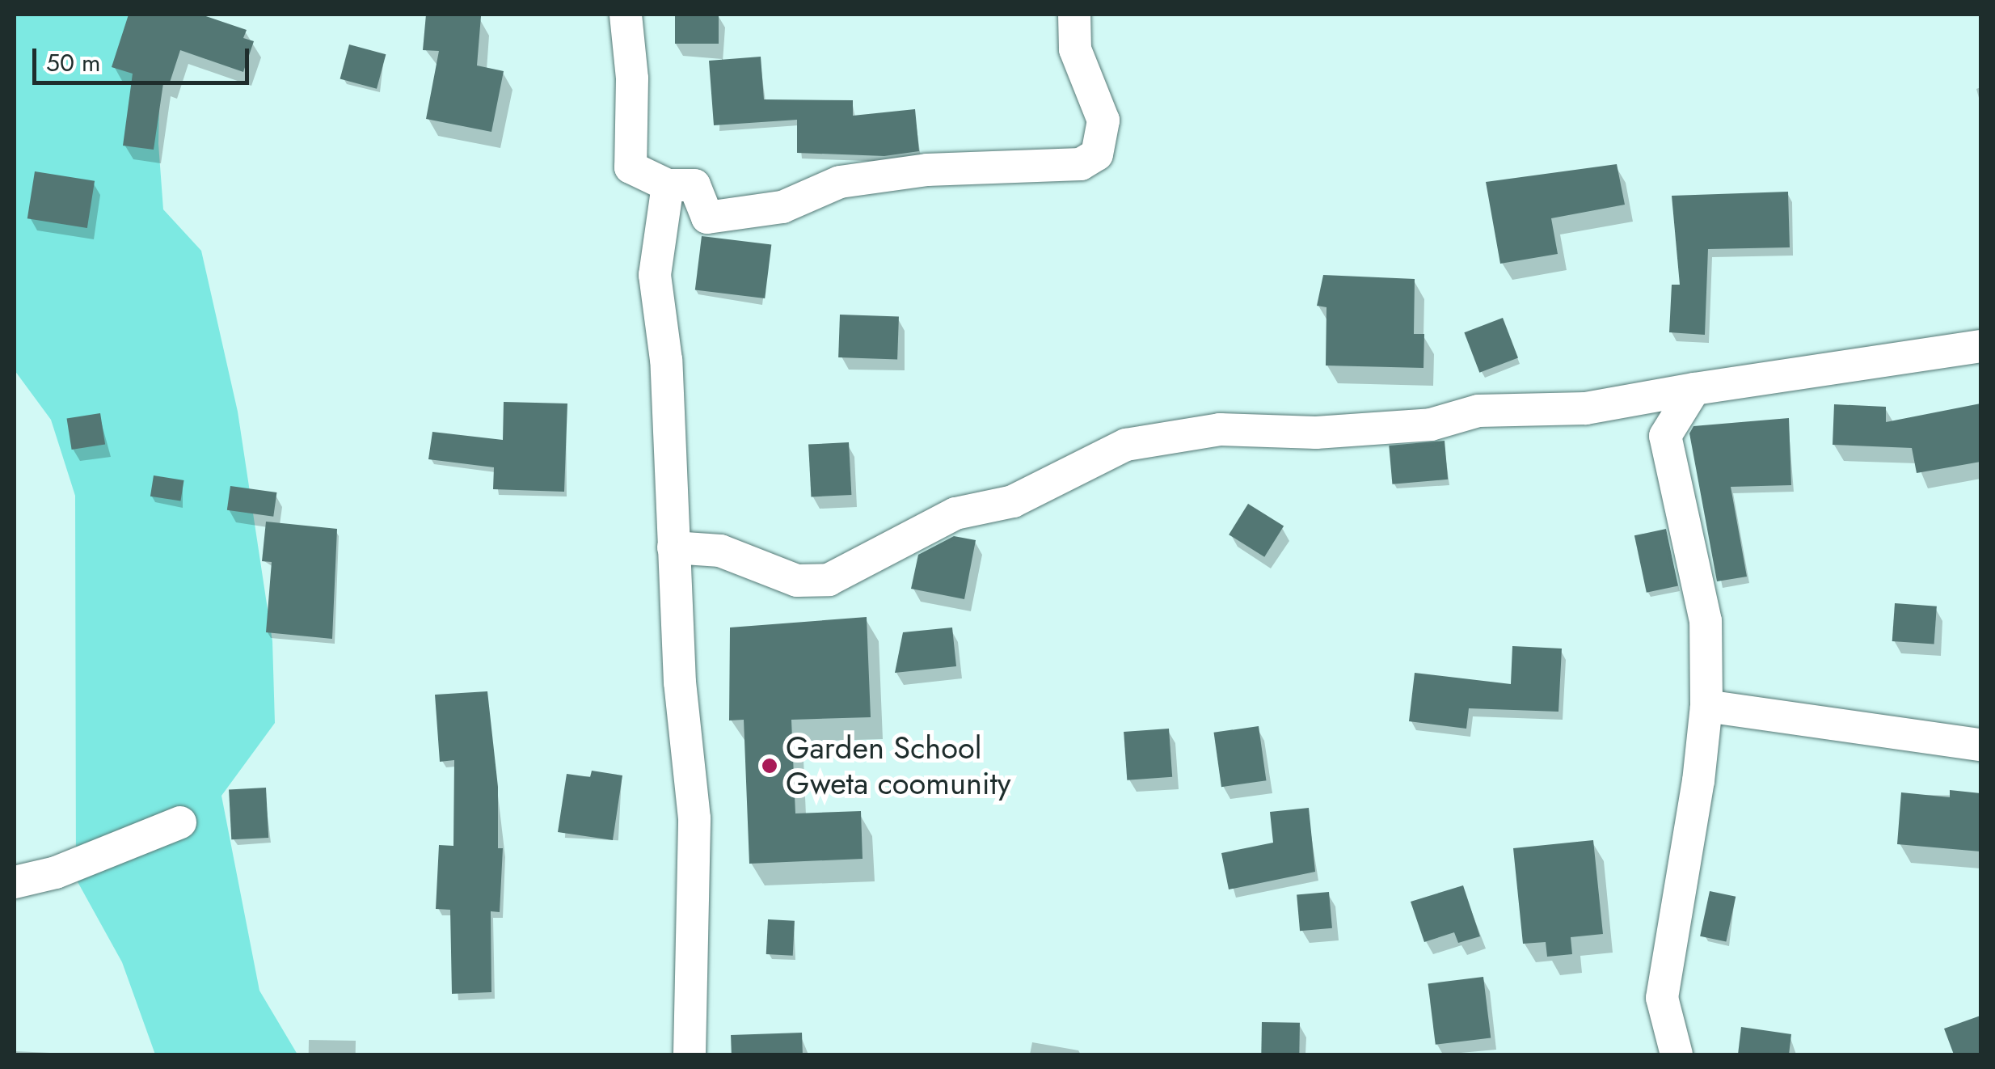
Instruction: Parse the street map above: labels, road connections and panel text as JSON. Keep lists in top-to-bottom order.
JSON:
{
  "places": ["Garden School Gweta coomunity"],
  "scale_bar": "50 m"
}
